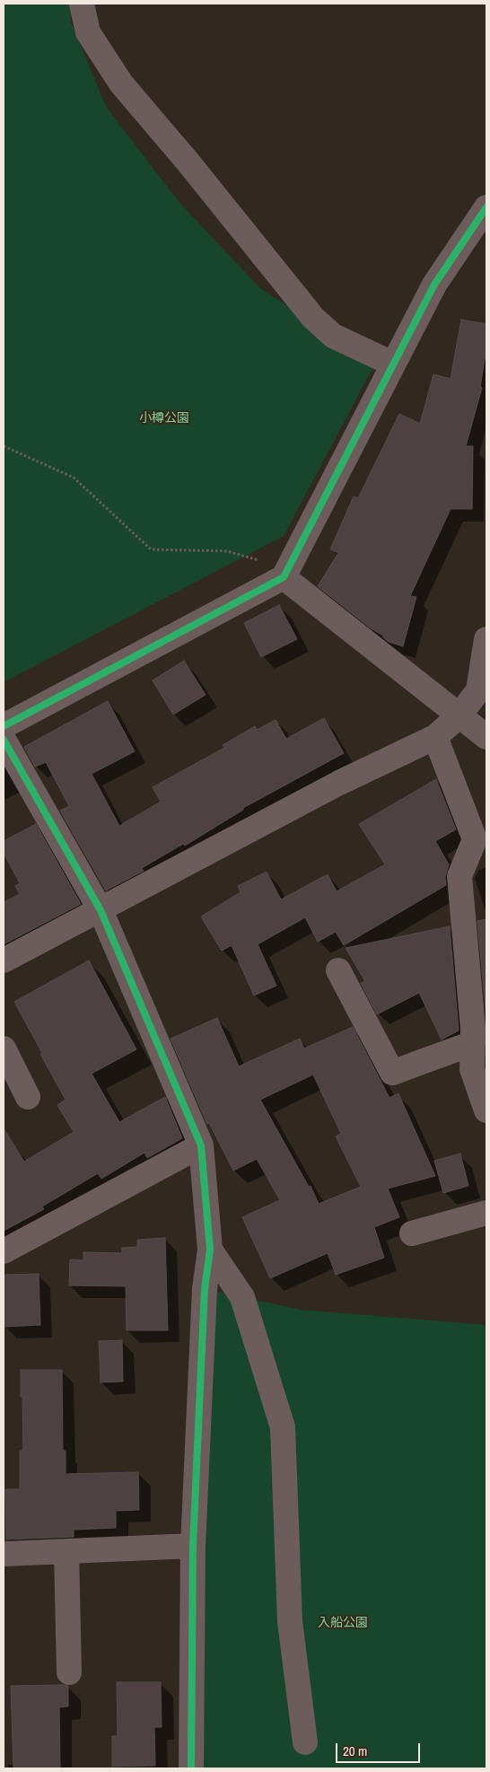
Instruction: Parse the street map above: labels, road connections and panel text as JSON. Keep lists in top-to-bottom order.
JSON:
{
  "parks": ["小樽公園", "入船公園"],
  "scale_bar": "20 m"
}
